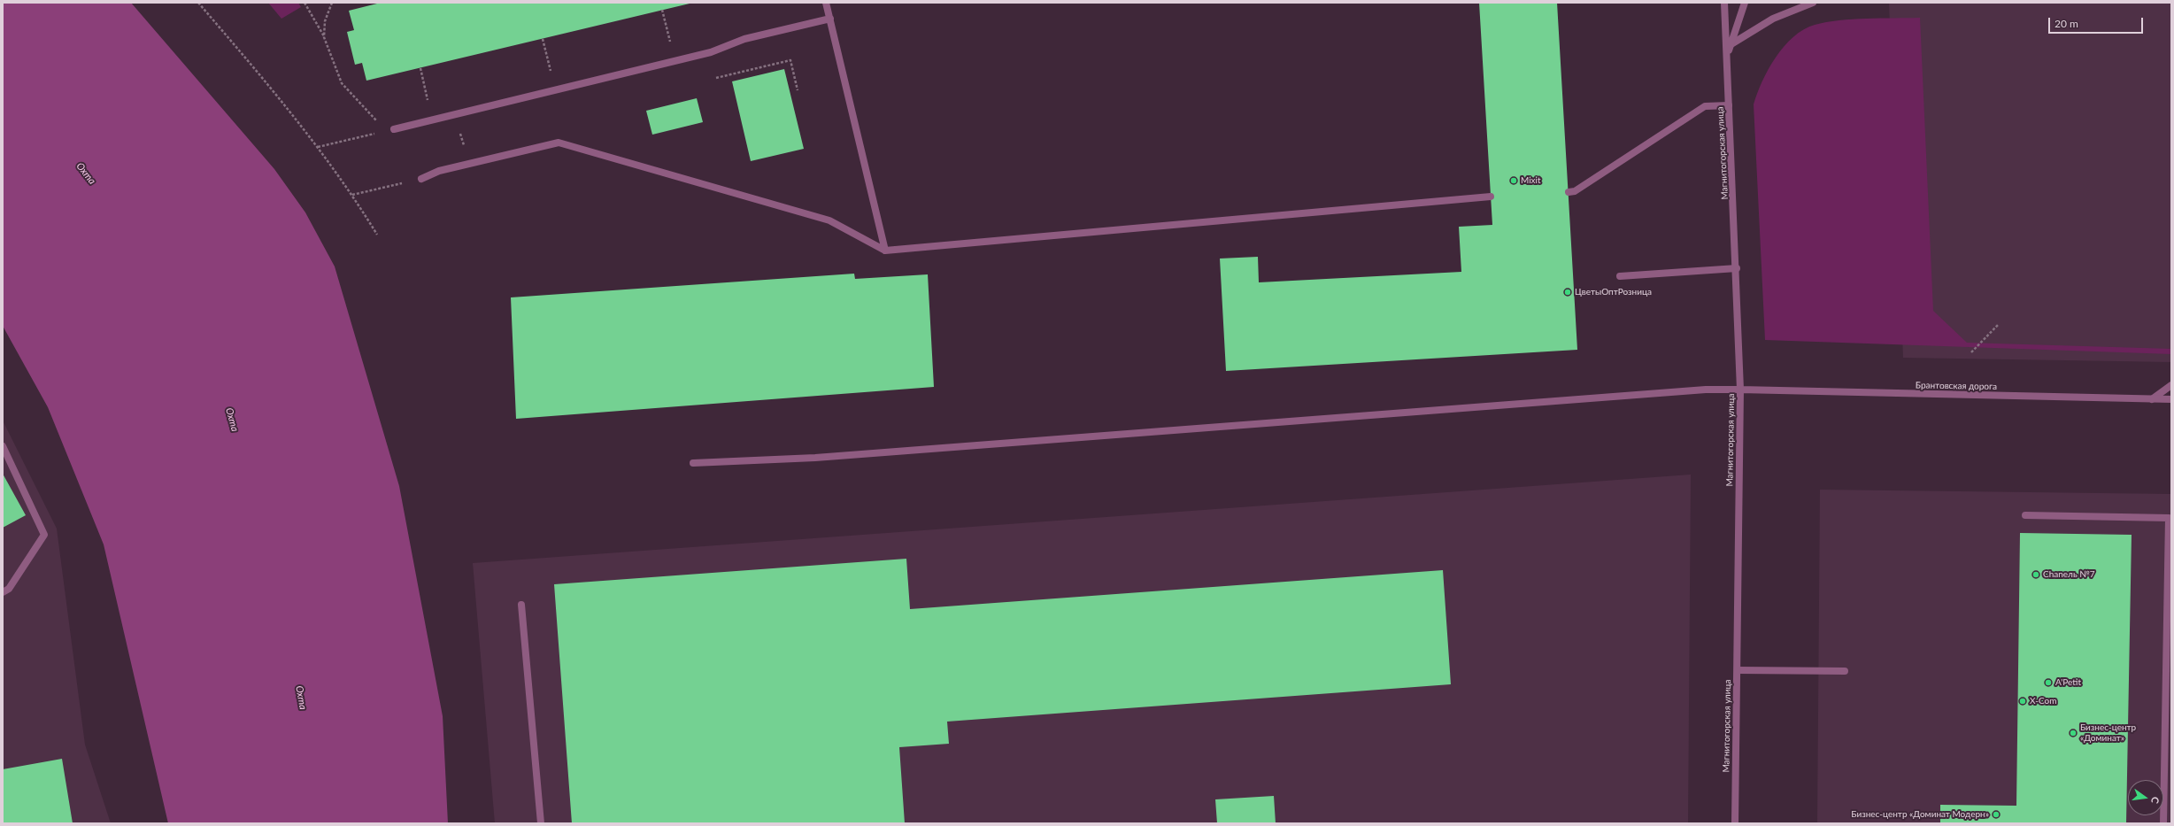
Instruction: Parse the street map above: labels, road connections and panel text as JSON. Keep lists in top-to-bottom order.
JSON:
{
  "streets": {
    "street": ["Магнитогорская улица", "Брантовская дорога"]
  },
  "crossings": [
    ["Магнитогорская улица", "Брантовская дорога"]
  ],
  "water": ["Охта"],
  "places": [
    "Mixit",
    "ЦветыОптРозница",
    "Chaneль №7",
    "A'Petit",
    "X-Com",
    "Бизнес-центр «Доминат»",
    "Бизнес-центр «Доминат Модерн»"
  ],
  "scale_bar": "20 m",
  "north": "right"
}
